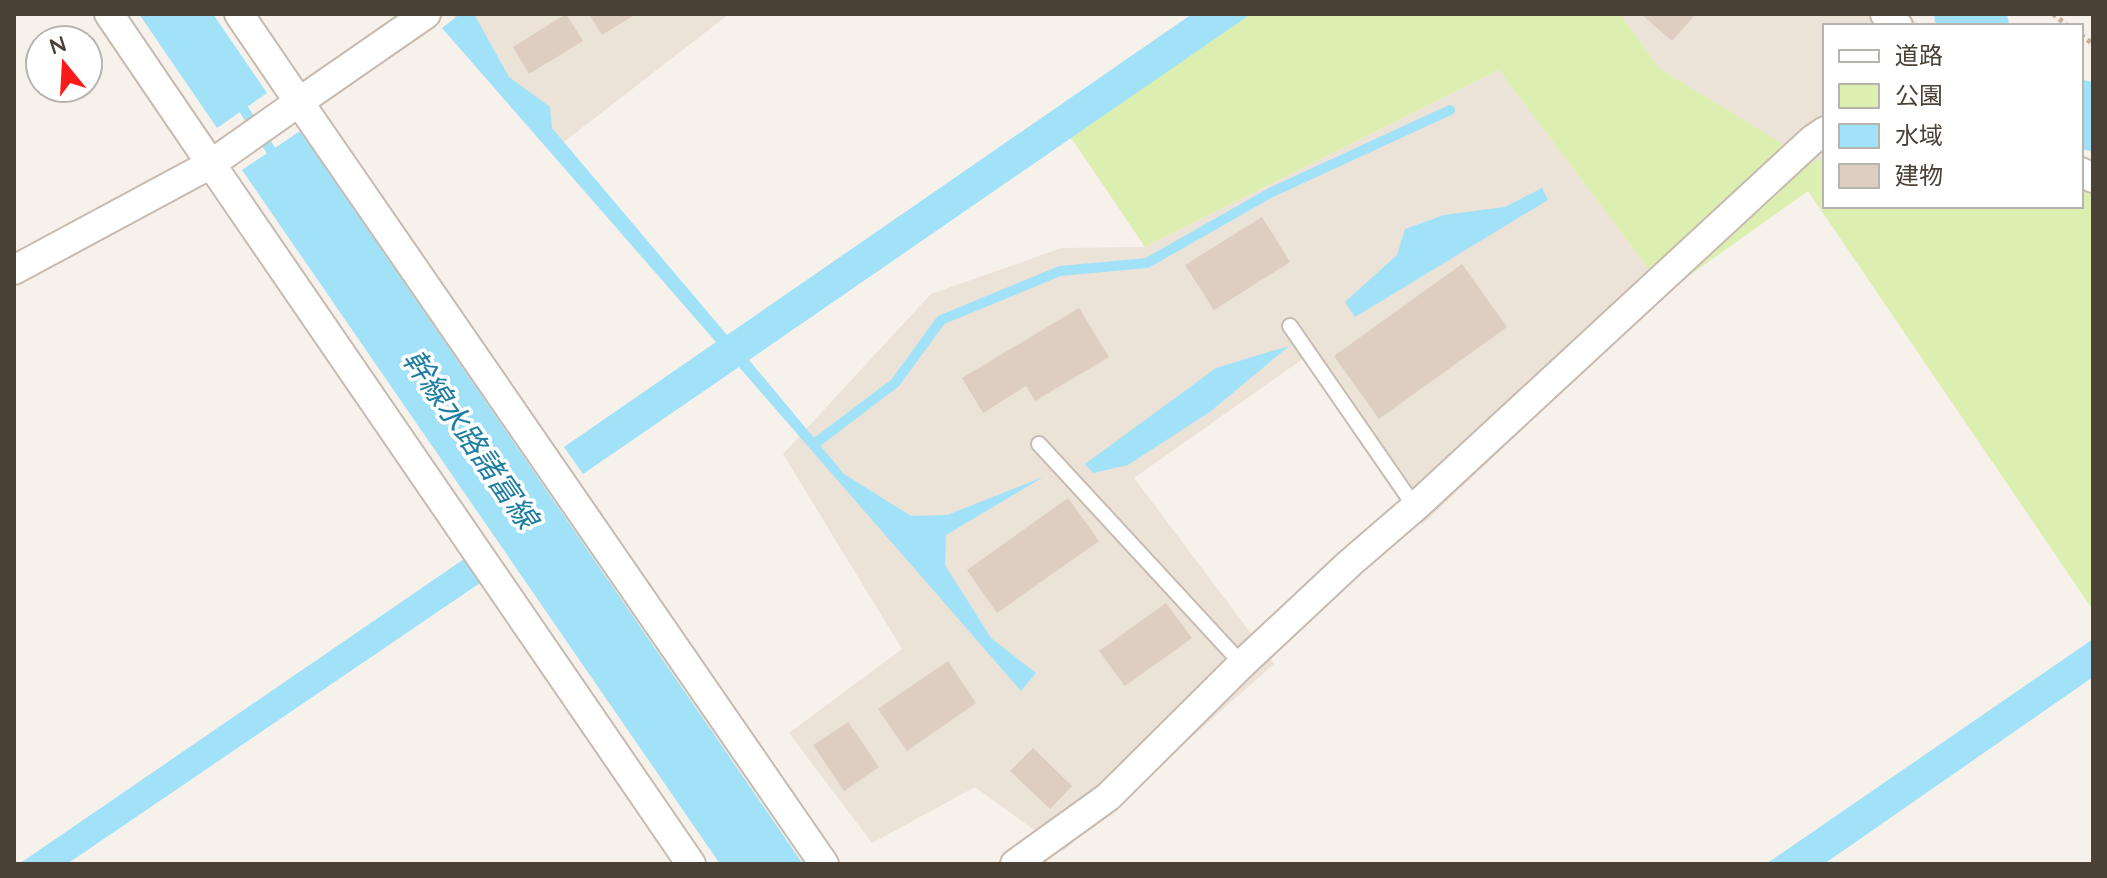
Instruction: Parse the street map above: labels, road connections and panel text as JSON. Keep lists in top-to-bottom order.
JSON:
{
  "water": ["幹線水路諸富線"],
  "legend": [
    "道路",
    "公園",
    "水域",
    "建物"
  ],
  "north": "top"
}
